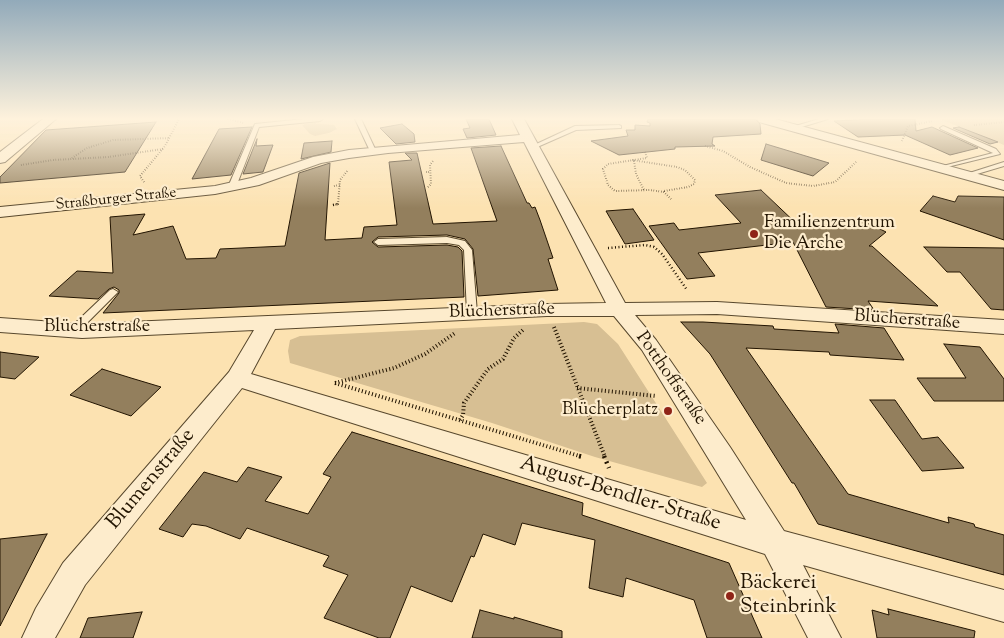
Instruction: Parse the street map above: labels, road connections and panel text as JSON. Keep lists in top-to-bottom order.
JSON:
{
  "streets": {
    "street": [
      "Straßburger Straße",
      "Blücherstraße",
      "Potthoffstraße",
      "Blumenstraße",
      "August-Bendler-Straße"
    ]
  },
  "crossings": [
    ["Blücherstraße", "Potthoffstraße"],
    ["Blücherstraße", "Blumenstraße"],
    ["Potthoffstraße", "August-Bendler-Straße"],
    ["Blumenstraße", "August-Bendler-Straße"]
  ],
  "places": ["Familienzentrum Die Arche", "Blücherplatz", "Bäckerei Steinbrink"]
}
